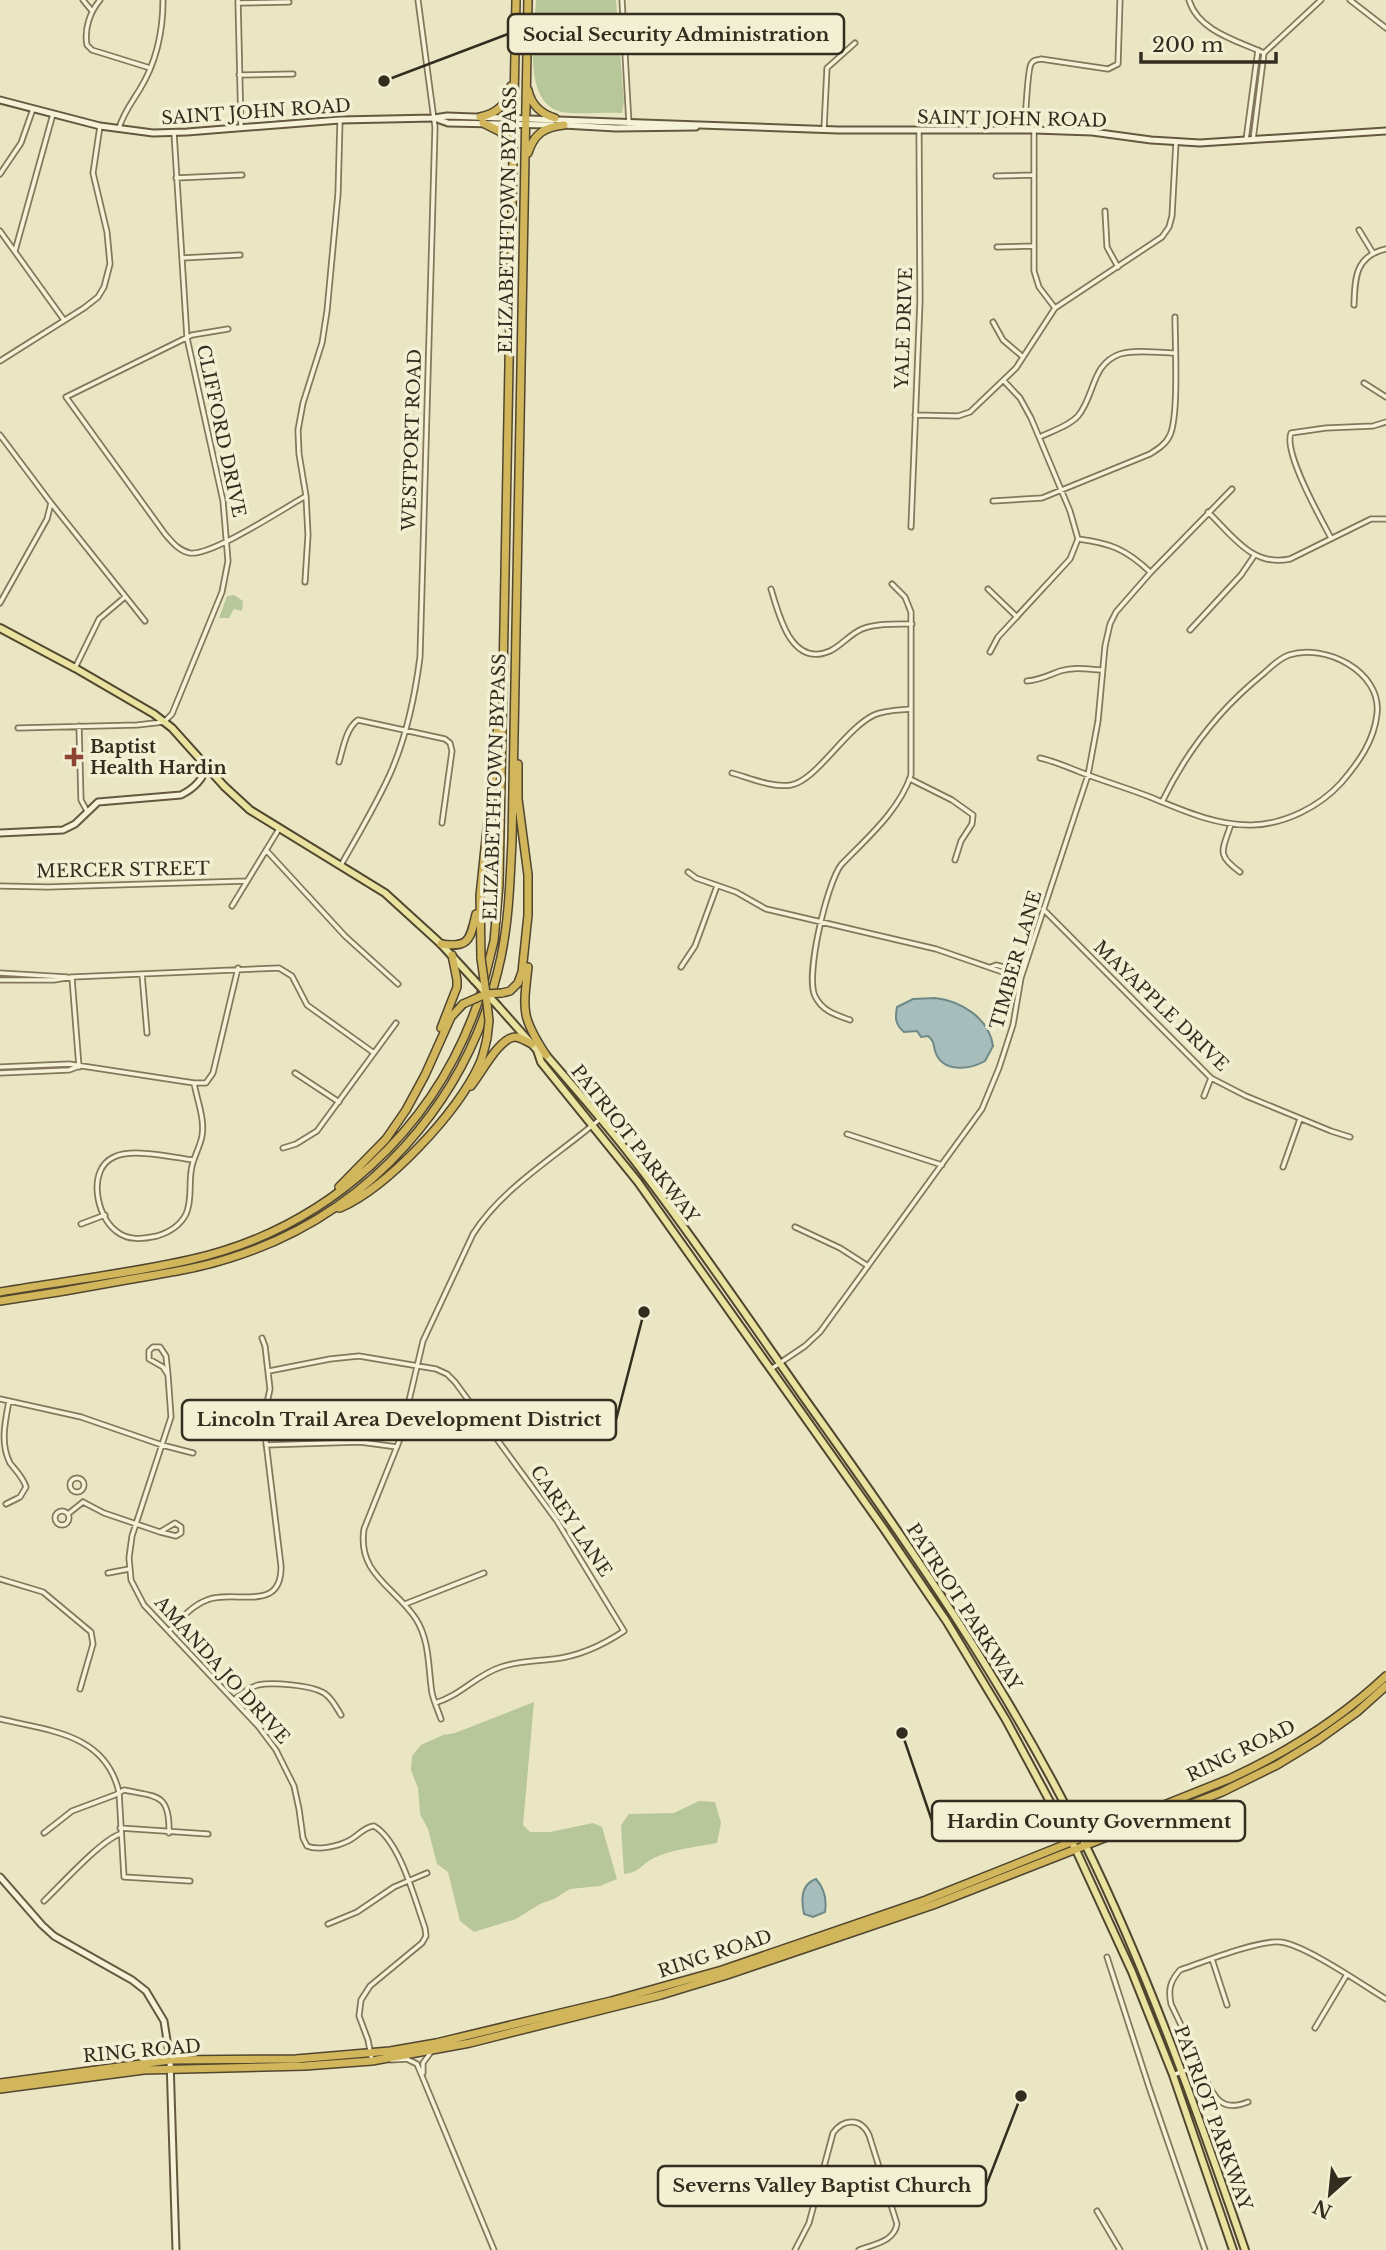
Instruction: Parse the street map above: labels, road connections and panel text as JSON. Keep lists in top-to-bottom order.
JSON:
{
  "streets": {
    "highway": ["ELIZABETHTOWN BYPASS", "RING ROAD"],
    "main road": ["PATRIOT PARKWAY"],
    "street": [
      "SAINT JOHN ROAD",
      "YALE DRIVE",
      "CLIFFORD DRIVE",
      "WESTPORT ROAD",
      "MERCER STREET",
      "TIMBER LANE",
      "MAYAPPLE DRIVE",
      "CAREY LANE",
      "AMANDA JO DRIVE"
    ]
  },
  "crossings": [
    ["SAINT JOHN ROAD", "ELIZABETHTOWN BYPASS"],
    ["SAINT JOHN ROAD", "YALE DRIVE"],
    ["SAINT JOHN ROAD", "CLIFFORD DRIVE"],
    ["SAINT JOHN ROAD", "WESTPORT ROAD"],
    ["CLIFFORD DRIVE", "PATRIOT PARKWAY"],
    ["WESTPORT ROAD", "PATRIOT PARKWAY"],
    ["TIMBER LANE", "MAYAPPLE DRIVE"],
    ["TIMBER LANE", "PATRIOT PARKWAY"],
    ["PATRIOT PARKWAY", "RING ROAD"],
    ["AMANDA JO DRIVE", "RING ROAD"]
  ],
  "places": {
    "other": [
      "Social Security Administration",
      "Lincoln Trail Area Development District",
      "Hardin County Government",
      "Severns Valley Baptist Church"
    ],
    "health": ["Baptist Health Hardin"]
  },
  "scale_bar": "200 m",
  "north": "bottom left"
}
